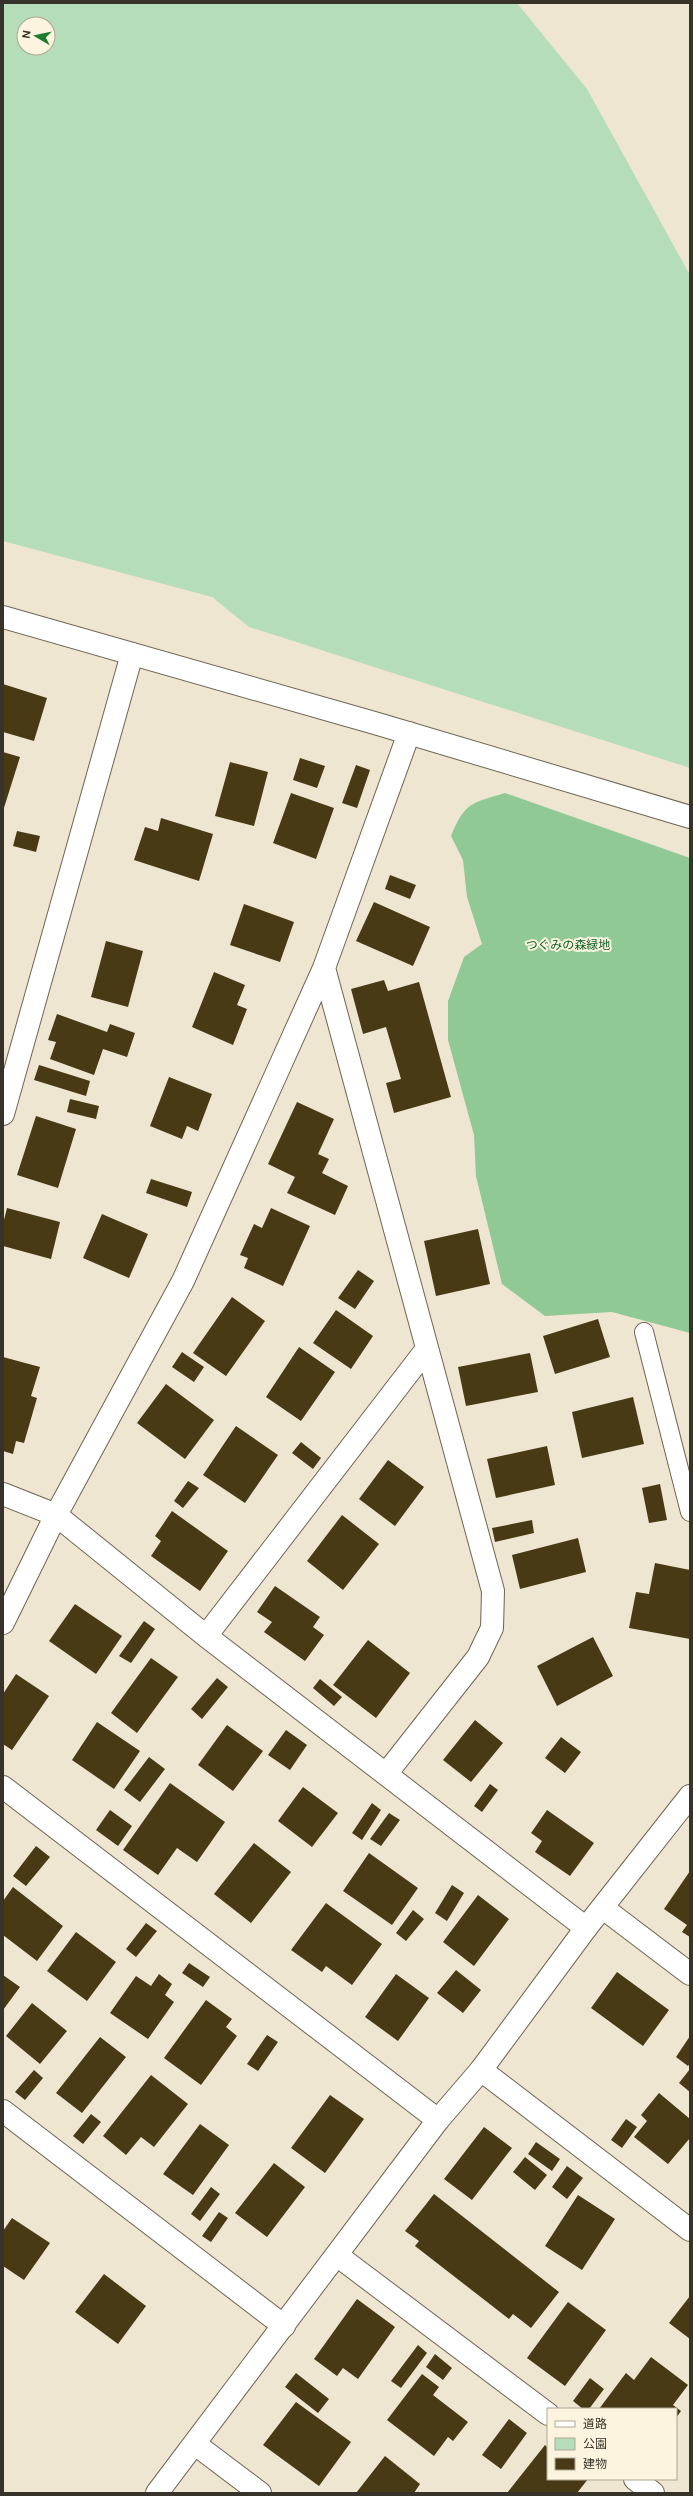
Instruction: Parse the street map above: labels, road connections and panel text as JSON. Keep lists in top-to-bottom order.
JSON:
{
  "parks": ["つぐみの森緑地"],
  "legend": ["道路", "公園", "建物"],
  "north": "left"
}
